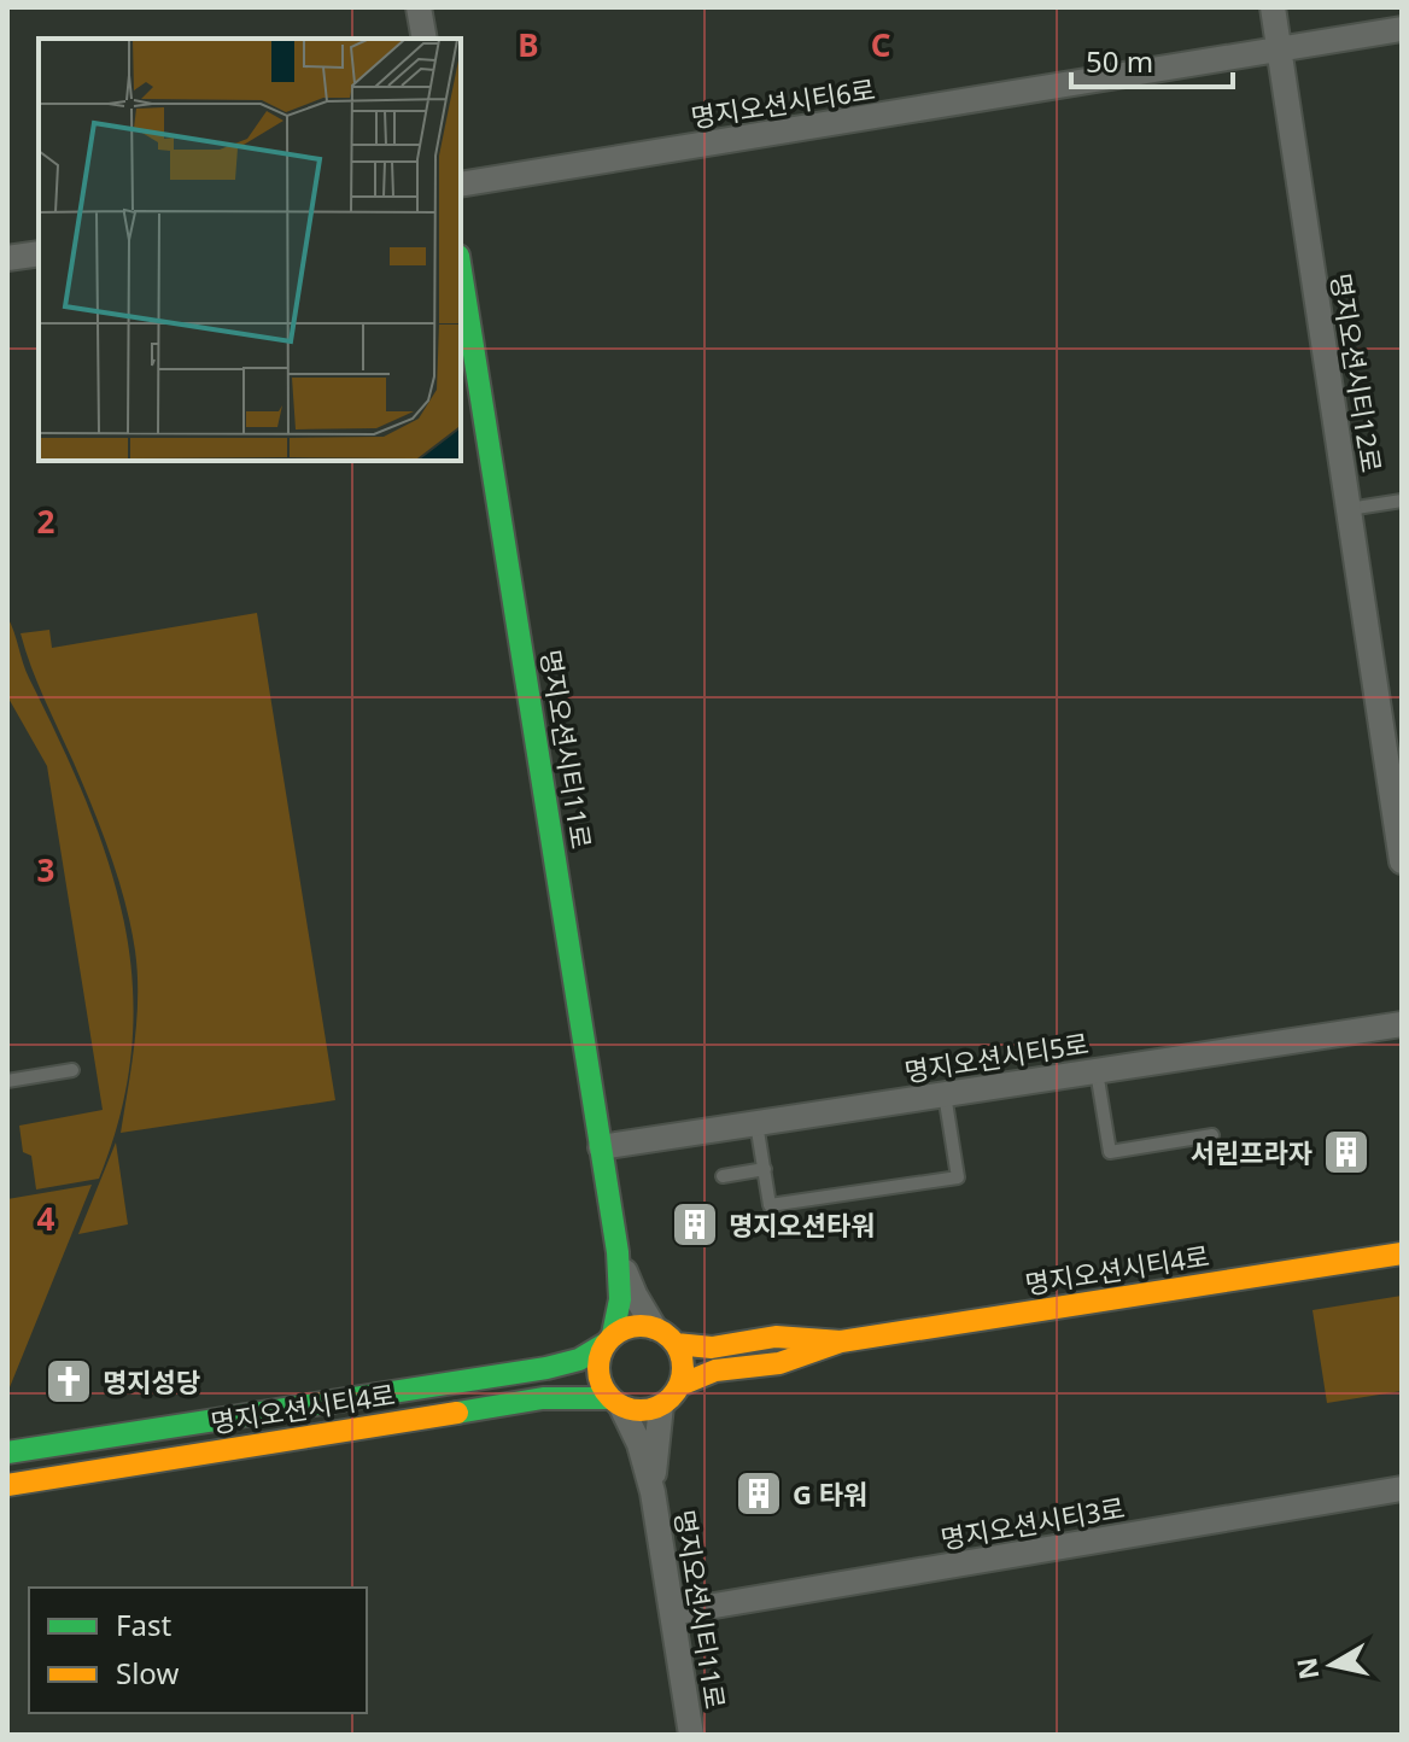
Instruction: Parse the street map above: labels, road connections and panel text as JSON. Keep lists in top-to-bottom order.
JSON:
{
  "streets": {
    "main road": ["명지오션시티11로", "명지오션시티4로"],
    "street": [
      "명지오션시티6로",
      "명지오션시티12로",
      "명지오션시티5로",
      "명지오션시티3로"
    ]
  },
  "crossings": [
    ["명지오션시티6로", "명지오션시티12로"],
    ["명지오션시티11로", "명지오션시티5로"],
    ["명지오션시티11로", "명지오션시티4로"],
    ["명지오션시티11로", "명지오션시티3로"]
  ],
  "places": {
    "building": ["서린프라자", "명지오션타워", "G 타워"],
    "church": ["명지성당"]
  },
  "legend": ["Fast", "Slow"],
  "scale_bar": "50 m",
  "north": "left",
  "grid": {
    "columns": ["B", "C"],
    "rows": ["2", "3", "4"]
  }
}
